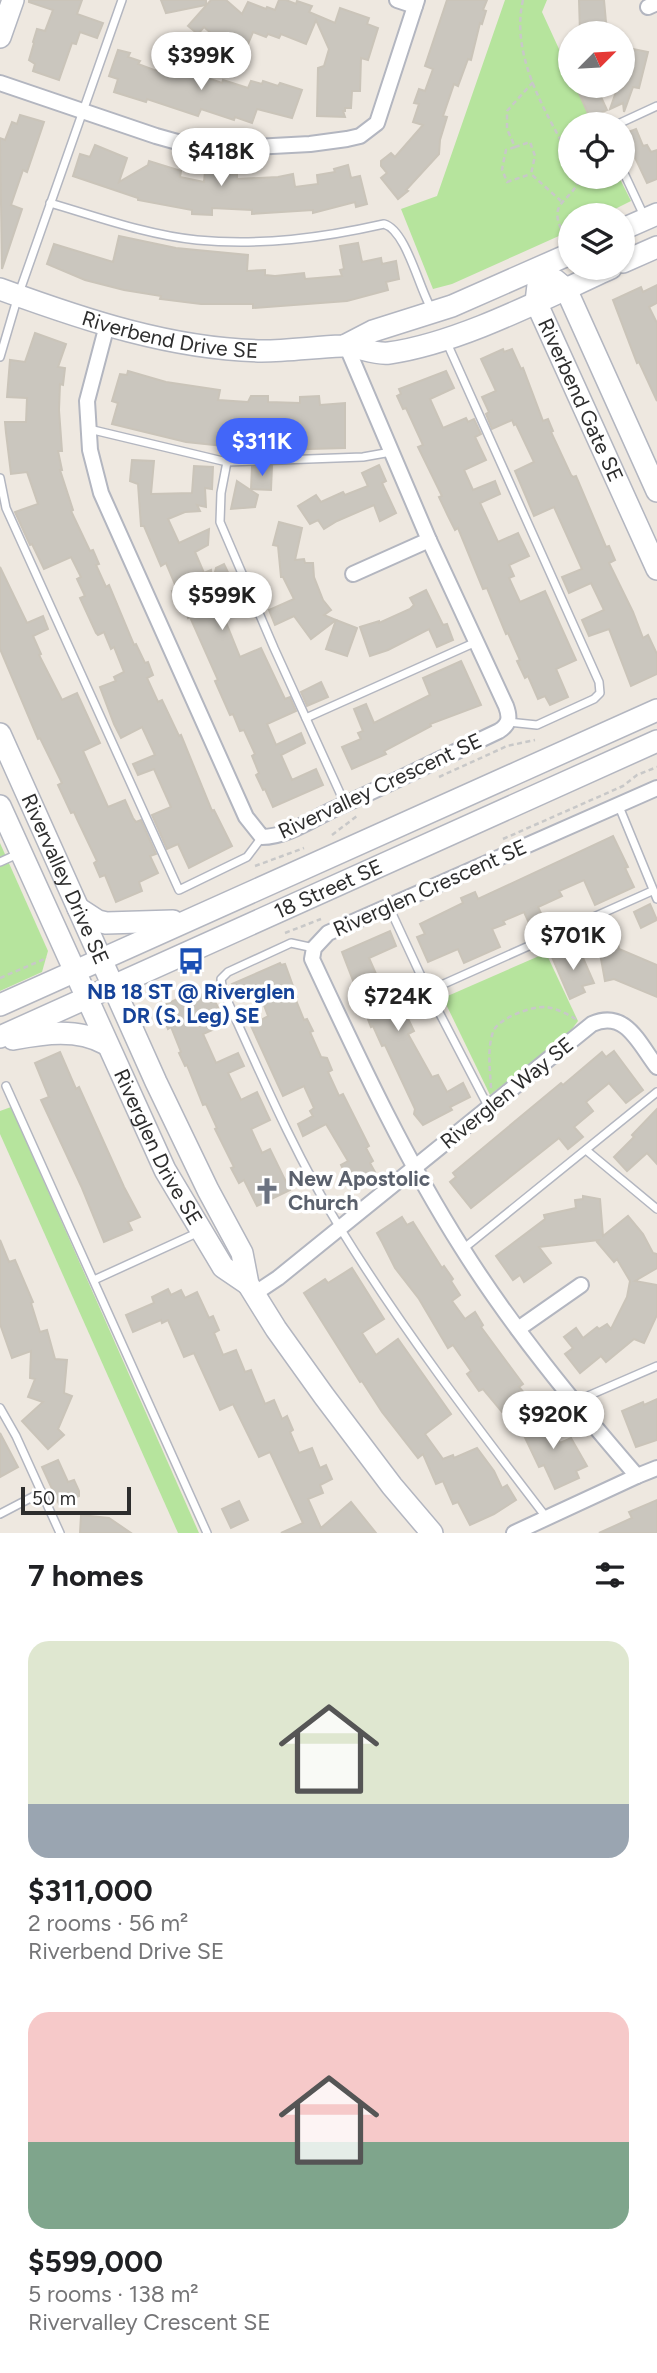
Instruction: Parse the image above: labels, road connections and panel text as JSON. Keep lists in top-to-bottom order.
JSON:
{
  "streets": {
    "street": [
      "Riverbend Drive SE",
      "Riverbend Gate SE",
      "Rivervalley Crescent SE",
      "Rivervalley Drive SE",
      "Riverglen Crescent SE",
      "18 Street SE",
      "Riverglen Way SE",
      "Riverglen Drive SE"
    ]
  },
  "crossings": [
    ["Riverbend Drive SE", "Riverbend Gate SE"],
    ["Riverbend Drive SE", "Rivervalley Crescent SE"],
    ["Rivervalley Drive SE", "18 Street SE"],
    ["Rivervalley Drive SE", "Riverglen Drive SE"],
    ["Riverglen Crescent SE", "Riverglen Way SE"],
    ["18 Street SE", "Riverglen Drive SE"],
    ["Riverglen Way SE", "Riverglen Drive SE"]
  ],
  "places": {
    "bus stop": ["NB 18 ST @ Riverglen DR (S. Leg) SE"],
    "church": ["New Apostolic Church"]
  },
  "scale_bar": "50 m",
  "north": "top right",
  "page": {
    "price": [
      "$399K",
      "$418K",
      "$311K",
      "$599K",
      "$701K",
      "$724K",
      "$920K"
    ],
    "scale": "50 m",
    "heading": "7 homes",
    "list": [
      {
        "name": "$311,000",
        "note": "2 rooms · 56 m² · Riverbend Drive SE"
      },
      {
        "name": "$599,000",
        "note": "5 rooms · 138 m² · Rivervalley Crescent SE"
      }
    ]
  }
}
